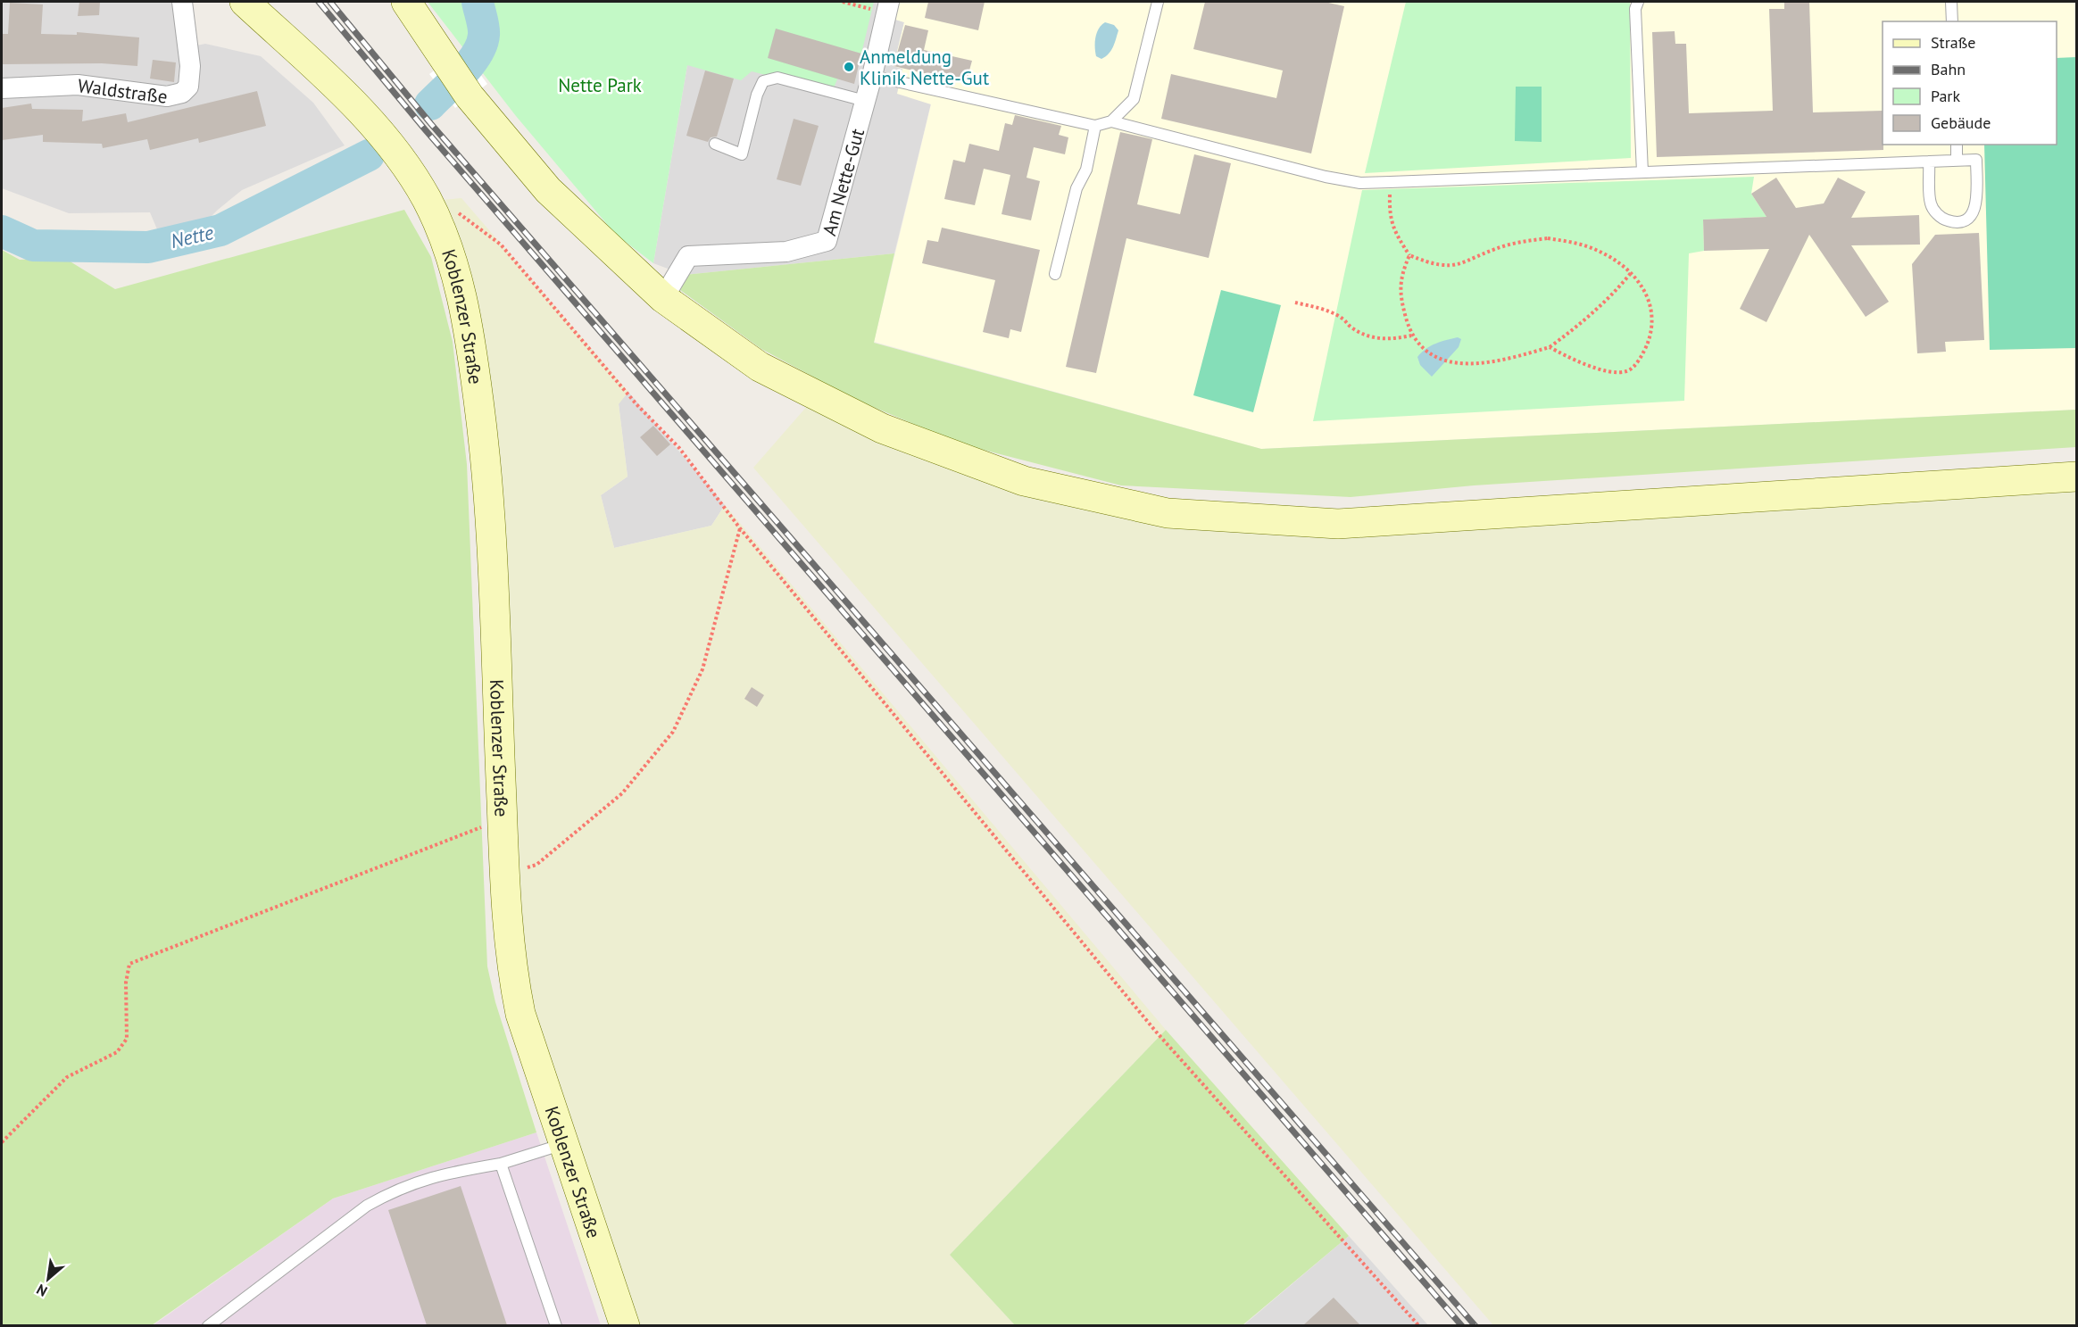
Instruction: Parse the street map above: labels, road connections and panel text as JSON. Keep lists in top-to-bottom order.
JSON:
{
  "streets": {
    "main road": ["Koblenzer Straße"],
    "street": ["Waldstraße", "Am Nette-Gut"]
  },
  "water": ["Nette"],
  "parks": ["Nette Park"],
  "places": ["Anmeldung Klinik Nette-Gut"],
  "legend": [
    "Straße",
    "Bahn",
    "Park",
    "Gebäude"
  ],
  "north": "bottom left"
}
